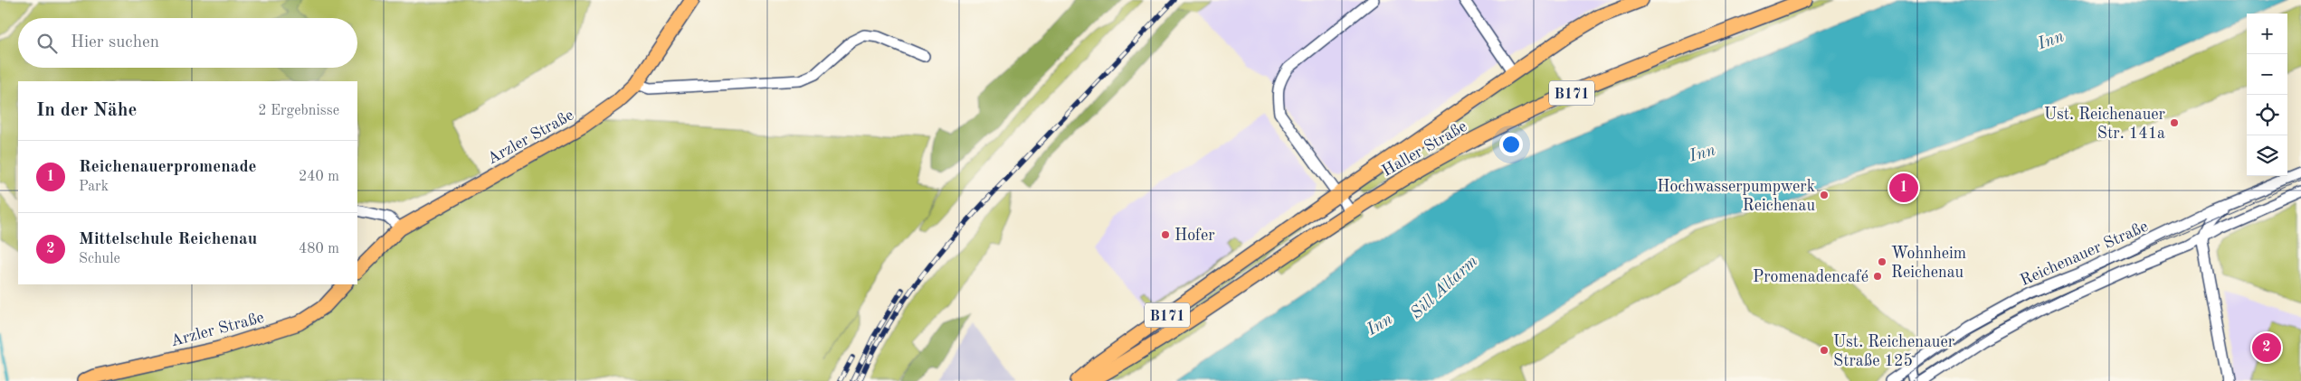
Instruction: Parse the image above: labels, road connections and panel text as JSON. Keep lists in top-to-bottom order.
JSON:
{
  "streets": {
    "main road": ["B171", "Arzler Straße", "Haller Straße"],
    "street": ["Reichenauer Straße"]
  },
  "water": ["Inn", "Sill Altarm"],
  "places": [
    "Ust. Reichenauer Str. 141a",
    "Hochwasserpumpwerk Reichenau",
    "Hofer",
    "Wohnheim Reichenau",
    "Promenadencafé",
    "Ust. Reichenauer Straße 125"
  ],
  "page": {
    "map_buttons": ["+", "−"],
    "search": "Hier suchen",
    "heading": ["In der Nähe", "2 Ergebnisse"],
    "list": [
      {
        "mark": "1",
        "name": "Reichenauerpromenade",
        "note": "Park",
        "value": "240 m"
      },
      {
        "mark": "2",
        "name": "Mittelschule Reichenau",
        "note": "Schule",
        "value": "480 m"
      }
    ],
    "pins": ["1", "2"]
  }
}
